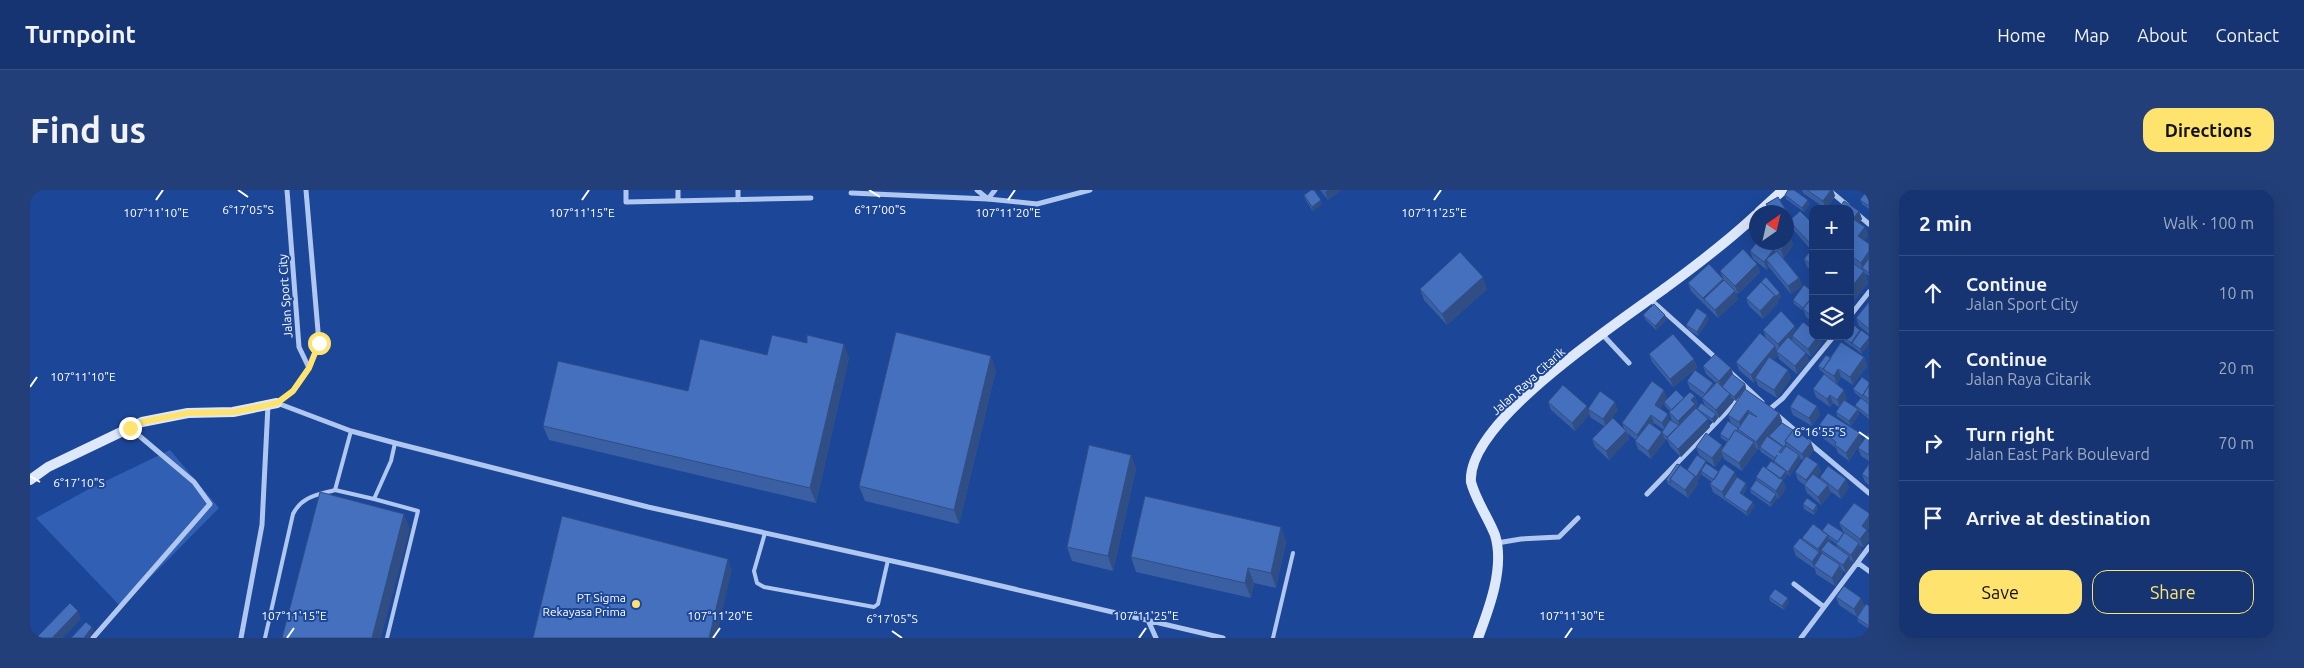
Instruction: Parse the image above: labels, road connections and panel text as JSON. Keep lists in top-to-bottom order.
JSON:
{
  "streets": {
    "street": ["Jalan Sport City", "Jalan Raya Citarik"]
  },
  "places": ["PT Sigma Rekayasa Prima"],
  "north": "top right",
  "page": {
    "header": "Turnpoint",
    "nav": [
      "Home",
      "Map",
      "About",
      "Contact"
    ],
    "buttons": [
      "Directions",
      ["Save", "Share"]
    ],
    "title": "Find us",
    "heading": ["2 min", "Walk · 100 m"],
    "map_buttons": ["+", "−"],
    "list": [
      ["Continue", "Jalan Sport City", "10 m"],
      ["Continue", "Jalan Raya Citarik", "20 m"],
      ["Turn right", "Jalan East Park Boulevard", "70 m"],
      "Arrive at destination"
    ]
  },
  "coordinates": [
    "6°17'05\"S",
    "6°17'00\"S",
    "107°11'10\"E",
    "107°11'15\"E",
    "107°11'20\"E",
    "107°11'25\"E",
    "6°16'55\"S",
    "6°17'10\"S",
    "107°11'30\"E"
  ]
}
